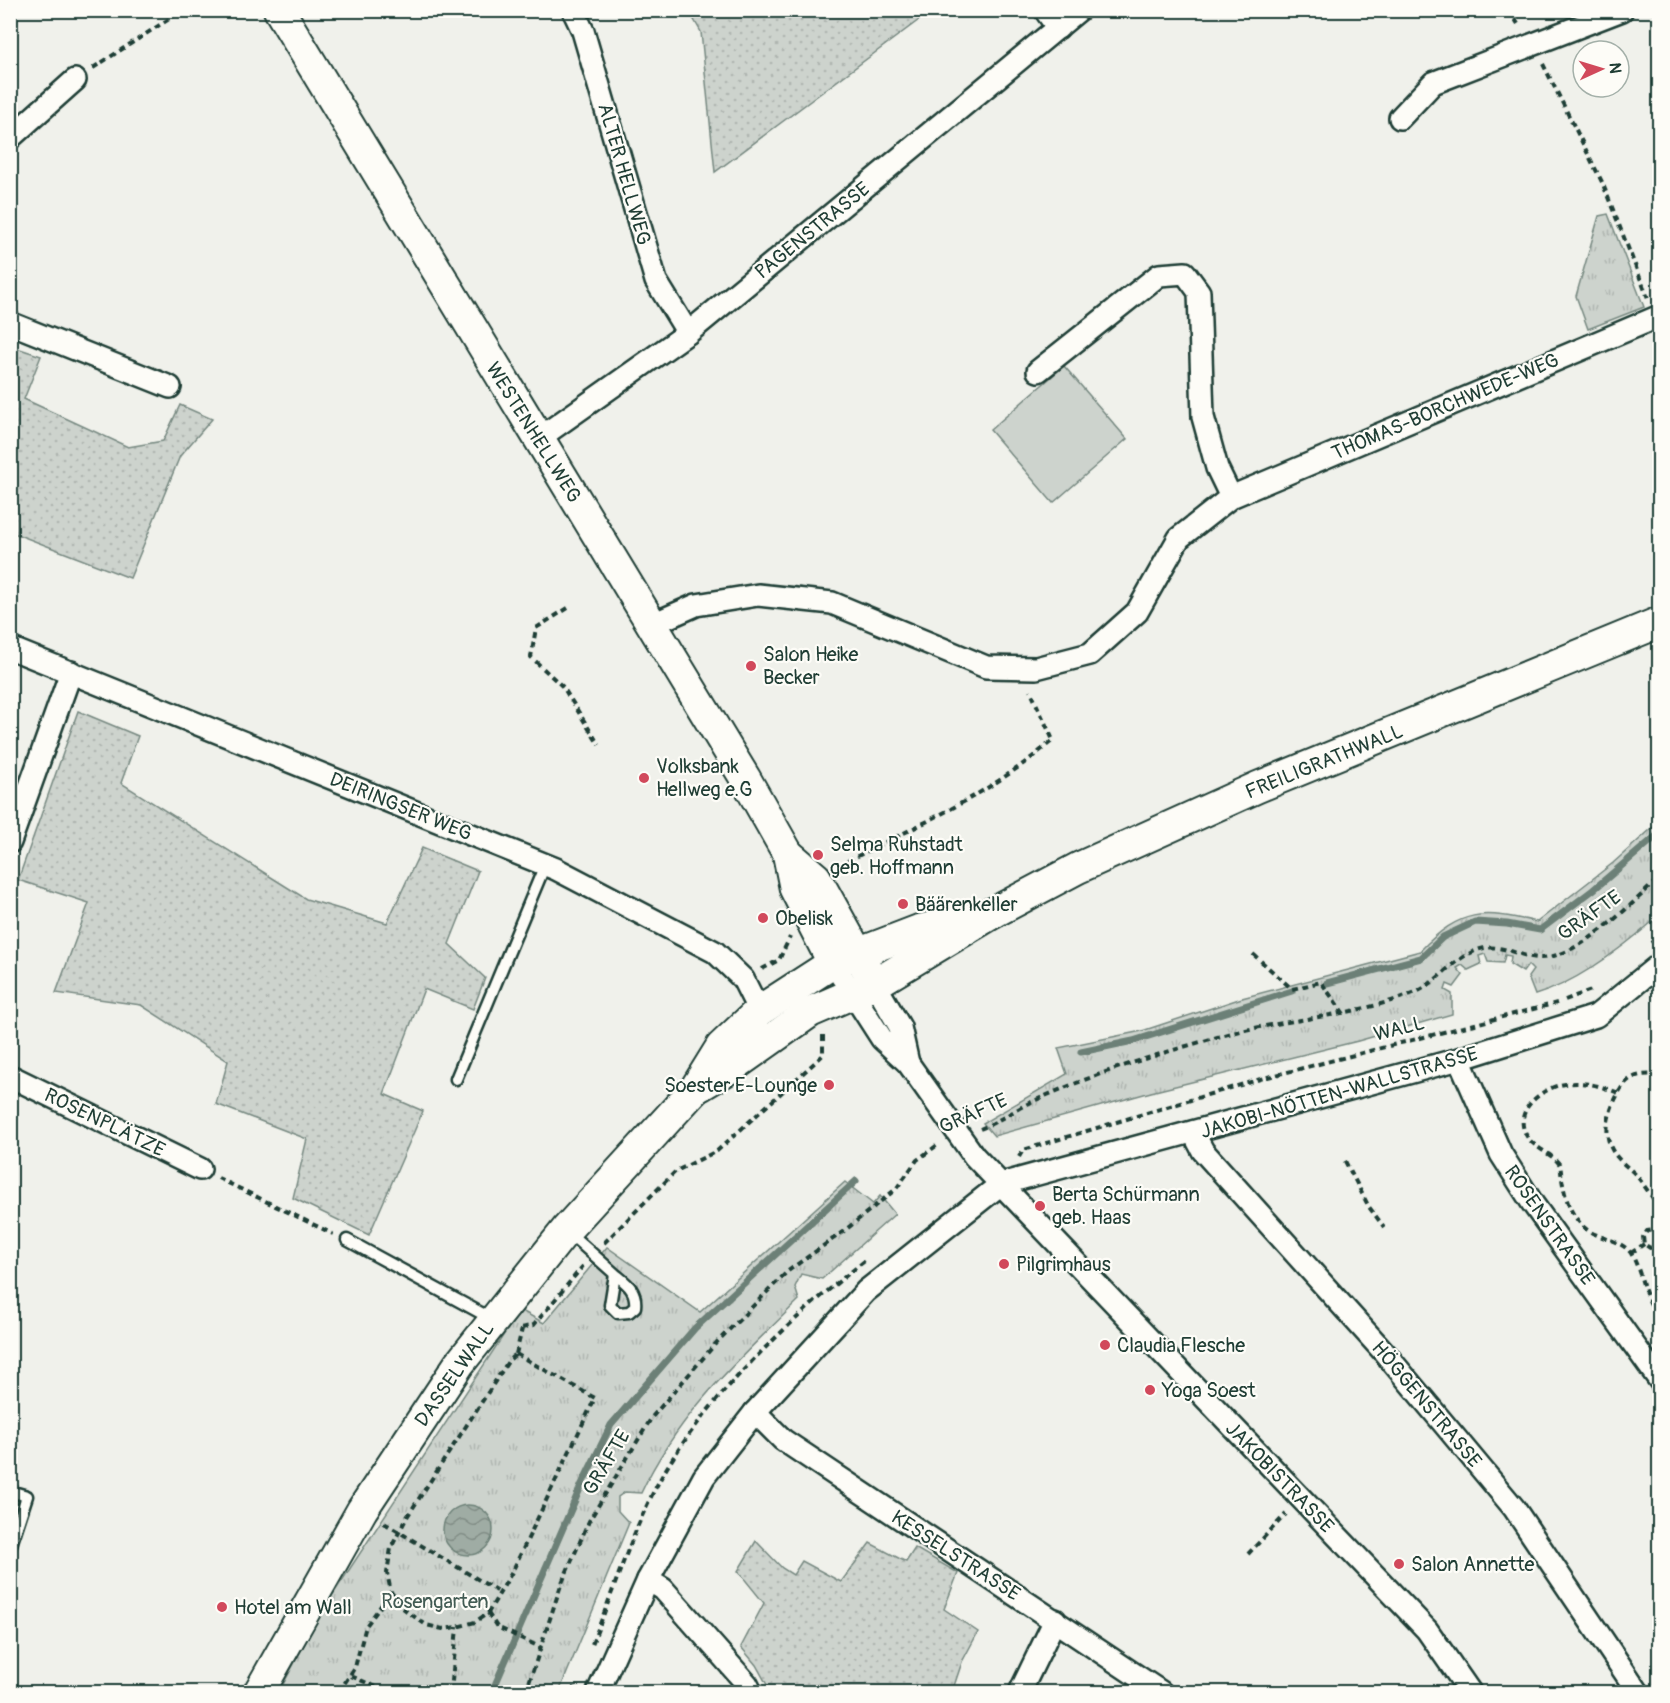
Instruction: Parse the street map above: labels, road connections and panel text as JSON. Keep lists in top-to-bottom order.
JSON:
{
  "streets": {
    "street": [
      "ALTER HELLWEG",
      "PAGENSTRASSE",
      "THOMAS-BORCHWEDE-WEG",
      "WESTENHELLWEG",
      "FREILIGRATHWALL",
      "DEIRINGSER WEG",
      "JAKOBI-NÖTTEN-WALLSTRASSE",
      "ROSENPLÄTZE",
      "ROSENSTRASSE",
      "DASSELWALL",
      "HÖGGENSTRASSE",
      "JAKOBISTRASSE",
      "KESSELSTRASSE"
    ],
    "path": ["GRÄFTE", "WALL"]
  },
  "crossings": [
    ["ALTER HELLWEG", "PAGENSTRASSE"],
    ["PAGENSTRASSE", "WESTENHELLWEG"],
    ["THOMAS-BORCHWEDE-WEG", "WESTENHELLWEG"],
    ["WESTENHELLWEG", "FREILIGRATHWALL"],
    ["WESTENHELLWEG", "DASSELWALL"],
    ["WESTENHELLWEG", "JAKOBISTRASSE"],
    ["FREILIGRATHWALL", "DASSELWALL"],
    ["FREILIGRATHWALL", "JAKOBISTRASSE"],
    ["DEIRINGSER WEG", "DASSELWALL"],
    ["GRÄFTE", "JAKOBISTRASSE"],
    ["JAKOBI-NÖTTEN-WALLSTRASSE", "ROSENSTRASSE"],
    ["JAKOBI-NÖTTEN-WALLSTRASSE", "HÖGGENSTRASSE"],
    ["JAKOBI-NÖTTEN-WALLSTRASSE", "JAKOBISTRASSE"],
    ["DASSELWALL", "JAKOBISTRASSE"]
  ],
  "parks": ["Rosengarten"],
  "places": [
    "Salon Heike Becker",
    "Volksbank Hellweg e.G",
    "Selma Ruhstadt geb. Hoffmann",
    "Bäärenkeller",
    "Obelisk",
    "Soester E-Lounge",
    "Berta Schürmann geb. Haas",
    "Pilgrimhaus",
    "Claudia Flesche",
    "Yoga Soest",
    "Salon Annette",
    "Hotel am Wall"
  ],
  "north": "right"
}
